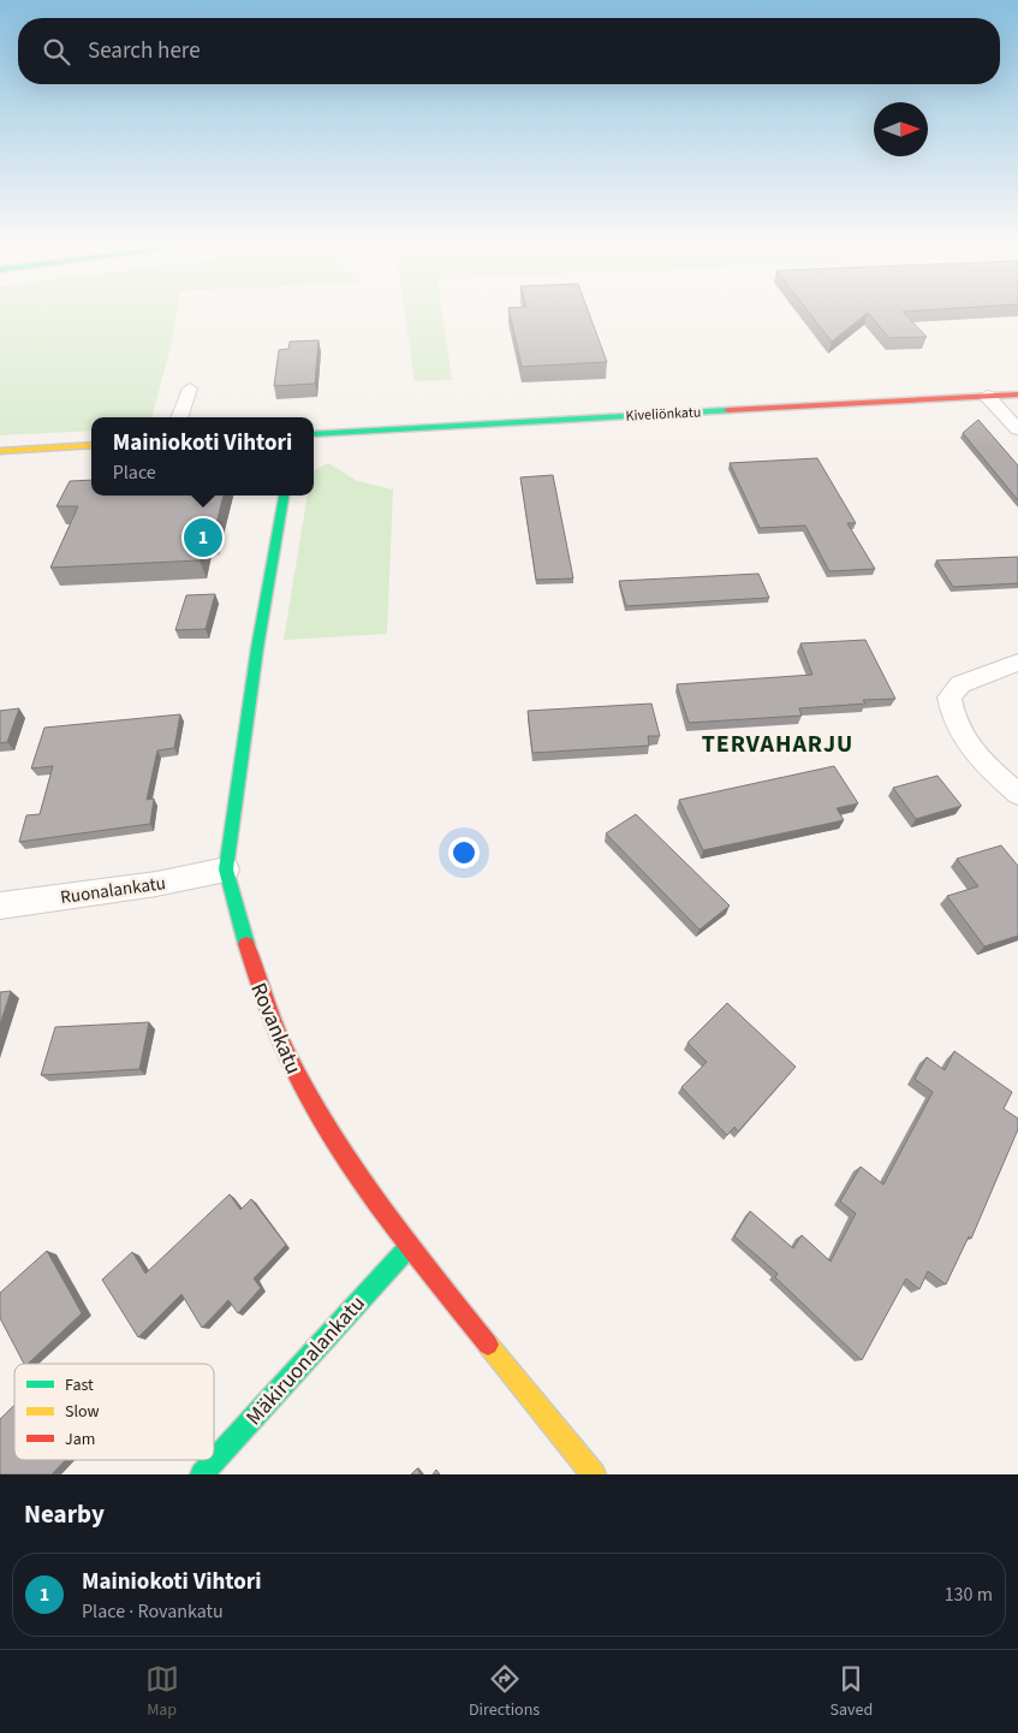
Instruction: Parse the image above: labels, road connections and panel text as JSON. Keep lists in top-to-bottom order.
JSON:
{
  "streets": {
    "main road": ["Kiveliönkatu", "Rovankatu", "Mäkiruonalankatu"],
    "street": ["Ruonalankatu"]
  },
  "crossings": [
    ["Ruonalankatu", "Rovankatu"],
    ["Rovankatu", "Mäkiruonalankatu"]
  ],
  "districts": ["TERVAHARJU"],
  "legend": ["Fast", "Slow", "Jam"],
  "north": "right",
  "page": {
    "search": "Search here",
    "popup": ["Mainiokoti Vihtori", "Place"],
    "pins": "1",
    "heading": "Nearby",
    "list": [
      {
        "mark": "1",
        "name": "Mainiokoti Vihtori",
        "note": "Place · Rovankatu",
        "value": "130 m"
      }
    ],
    "nav": ["Map", "Directions", "Saved"]
  }
}
